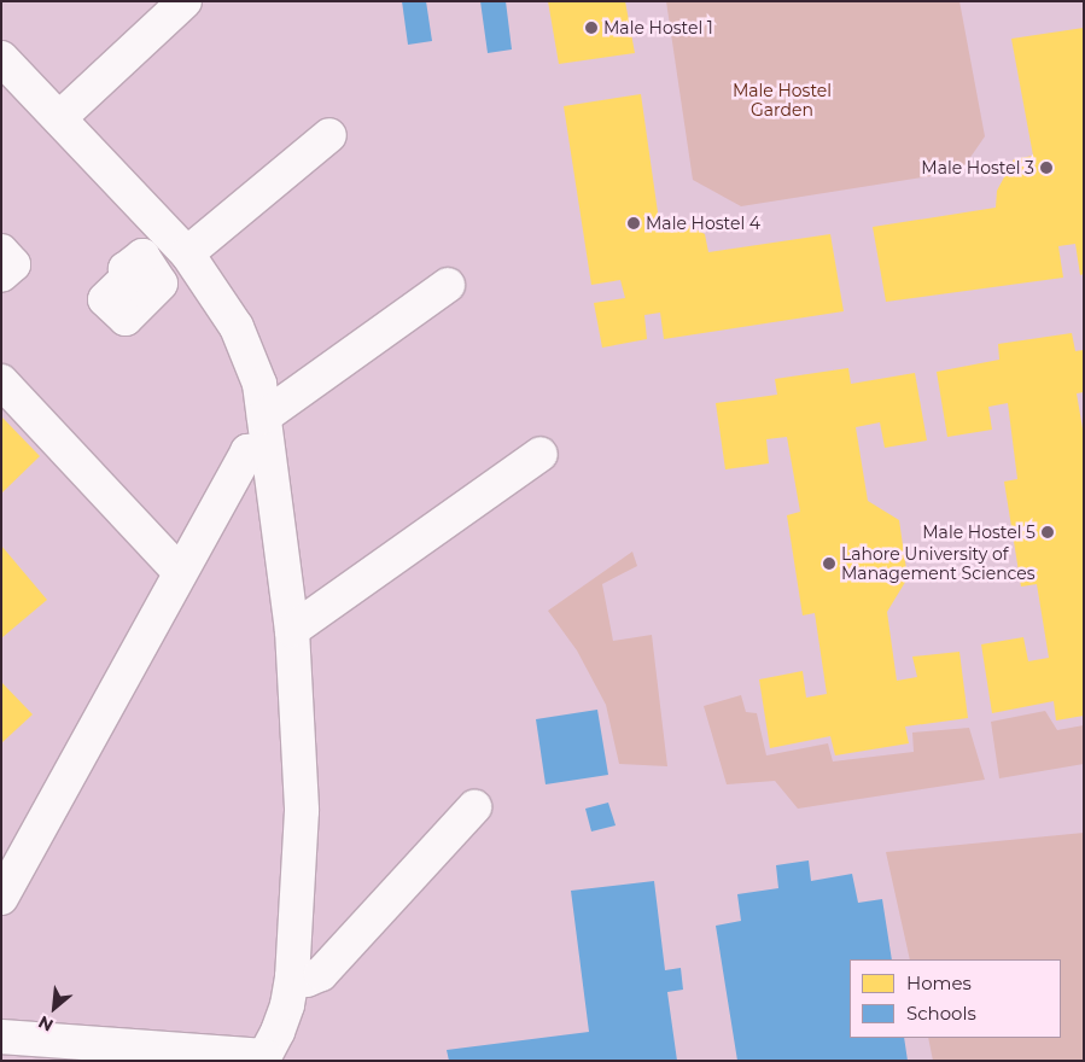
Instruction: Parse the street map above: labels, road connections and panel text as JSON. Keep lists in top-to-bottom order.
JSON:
{
  "parks": ["Male Hostel Garden"],
  "places": [
    "Male Hostel 1",
    "Male Hostel 3",
    "Male Hostel 4",
    "Male Hostel 5",
    "Lahore University of Management Sciences"
  ],
  "legend": ["Homes", "Schools"],
  "north": "bottom left"
}
